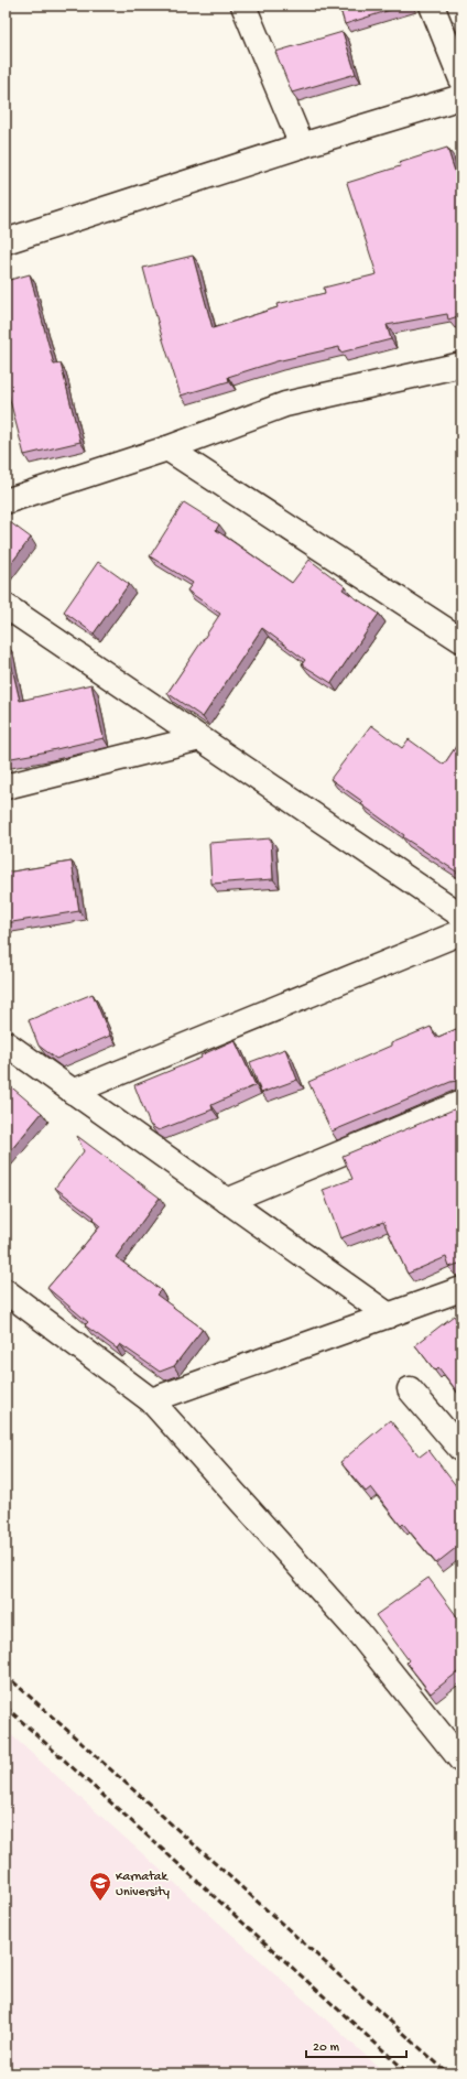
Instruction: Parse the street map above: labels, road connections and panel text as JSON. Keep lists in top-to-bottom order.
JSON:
{
  "places": {
    "school or university": ["Karnatak University"]
  },
  "scale_bar": "20 m"
}
